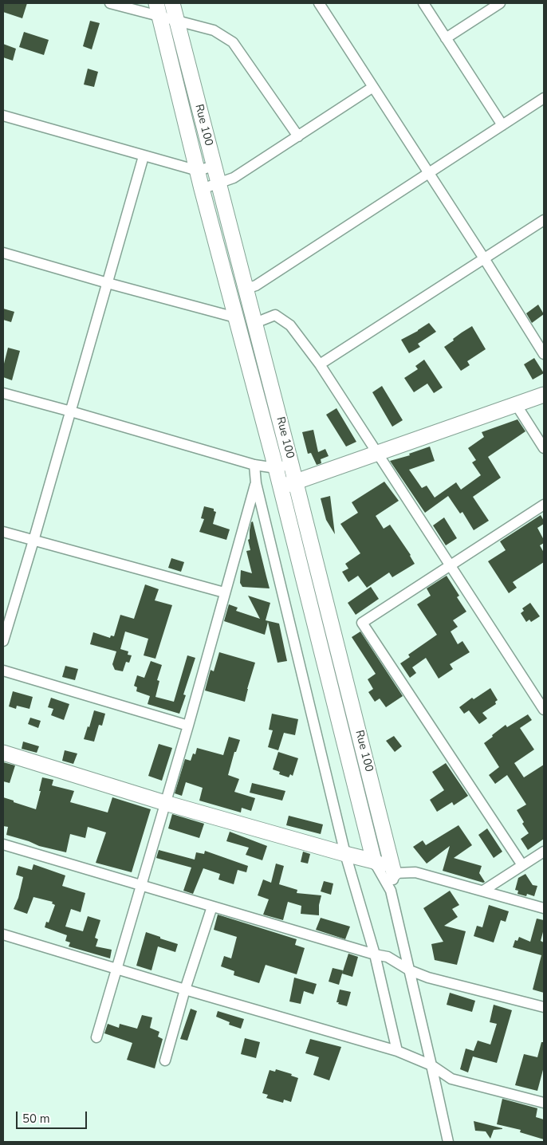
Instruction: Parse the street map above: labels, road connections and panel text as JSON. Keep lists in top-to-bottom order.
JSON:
{
  "streets": {
    "street": ["Rue 100"]
  },
  "scale_bar": "50 m"
}
